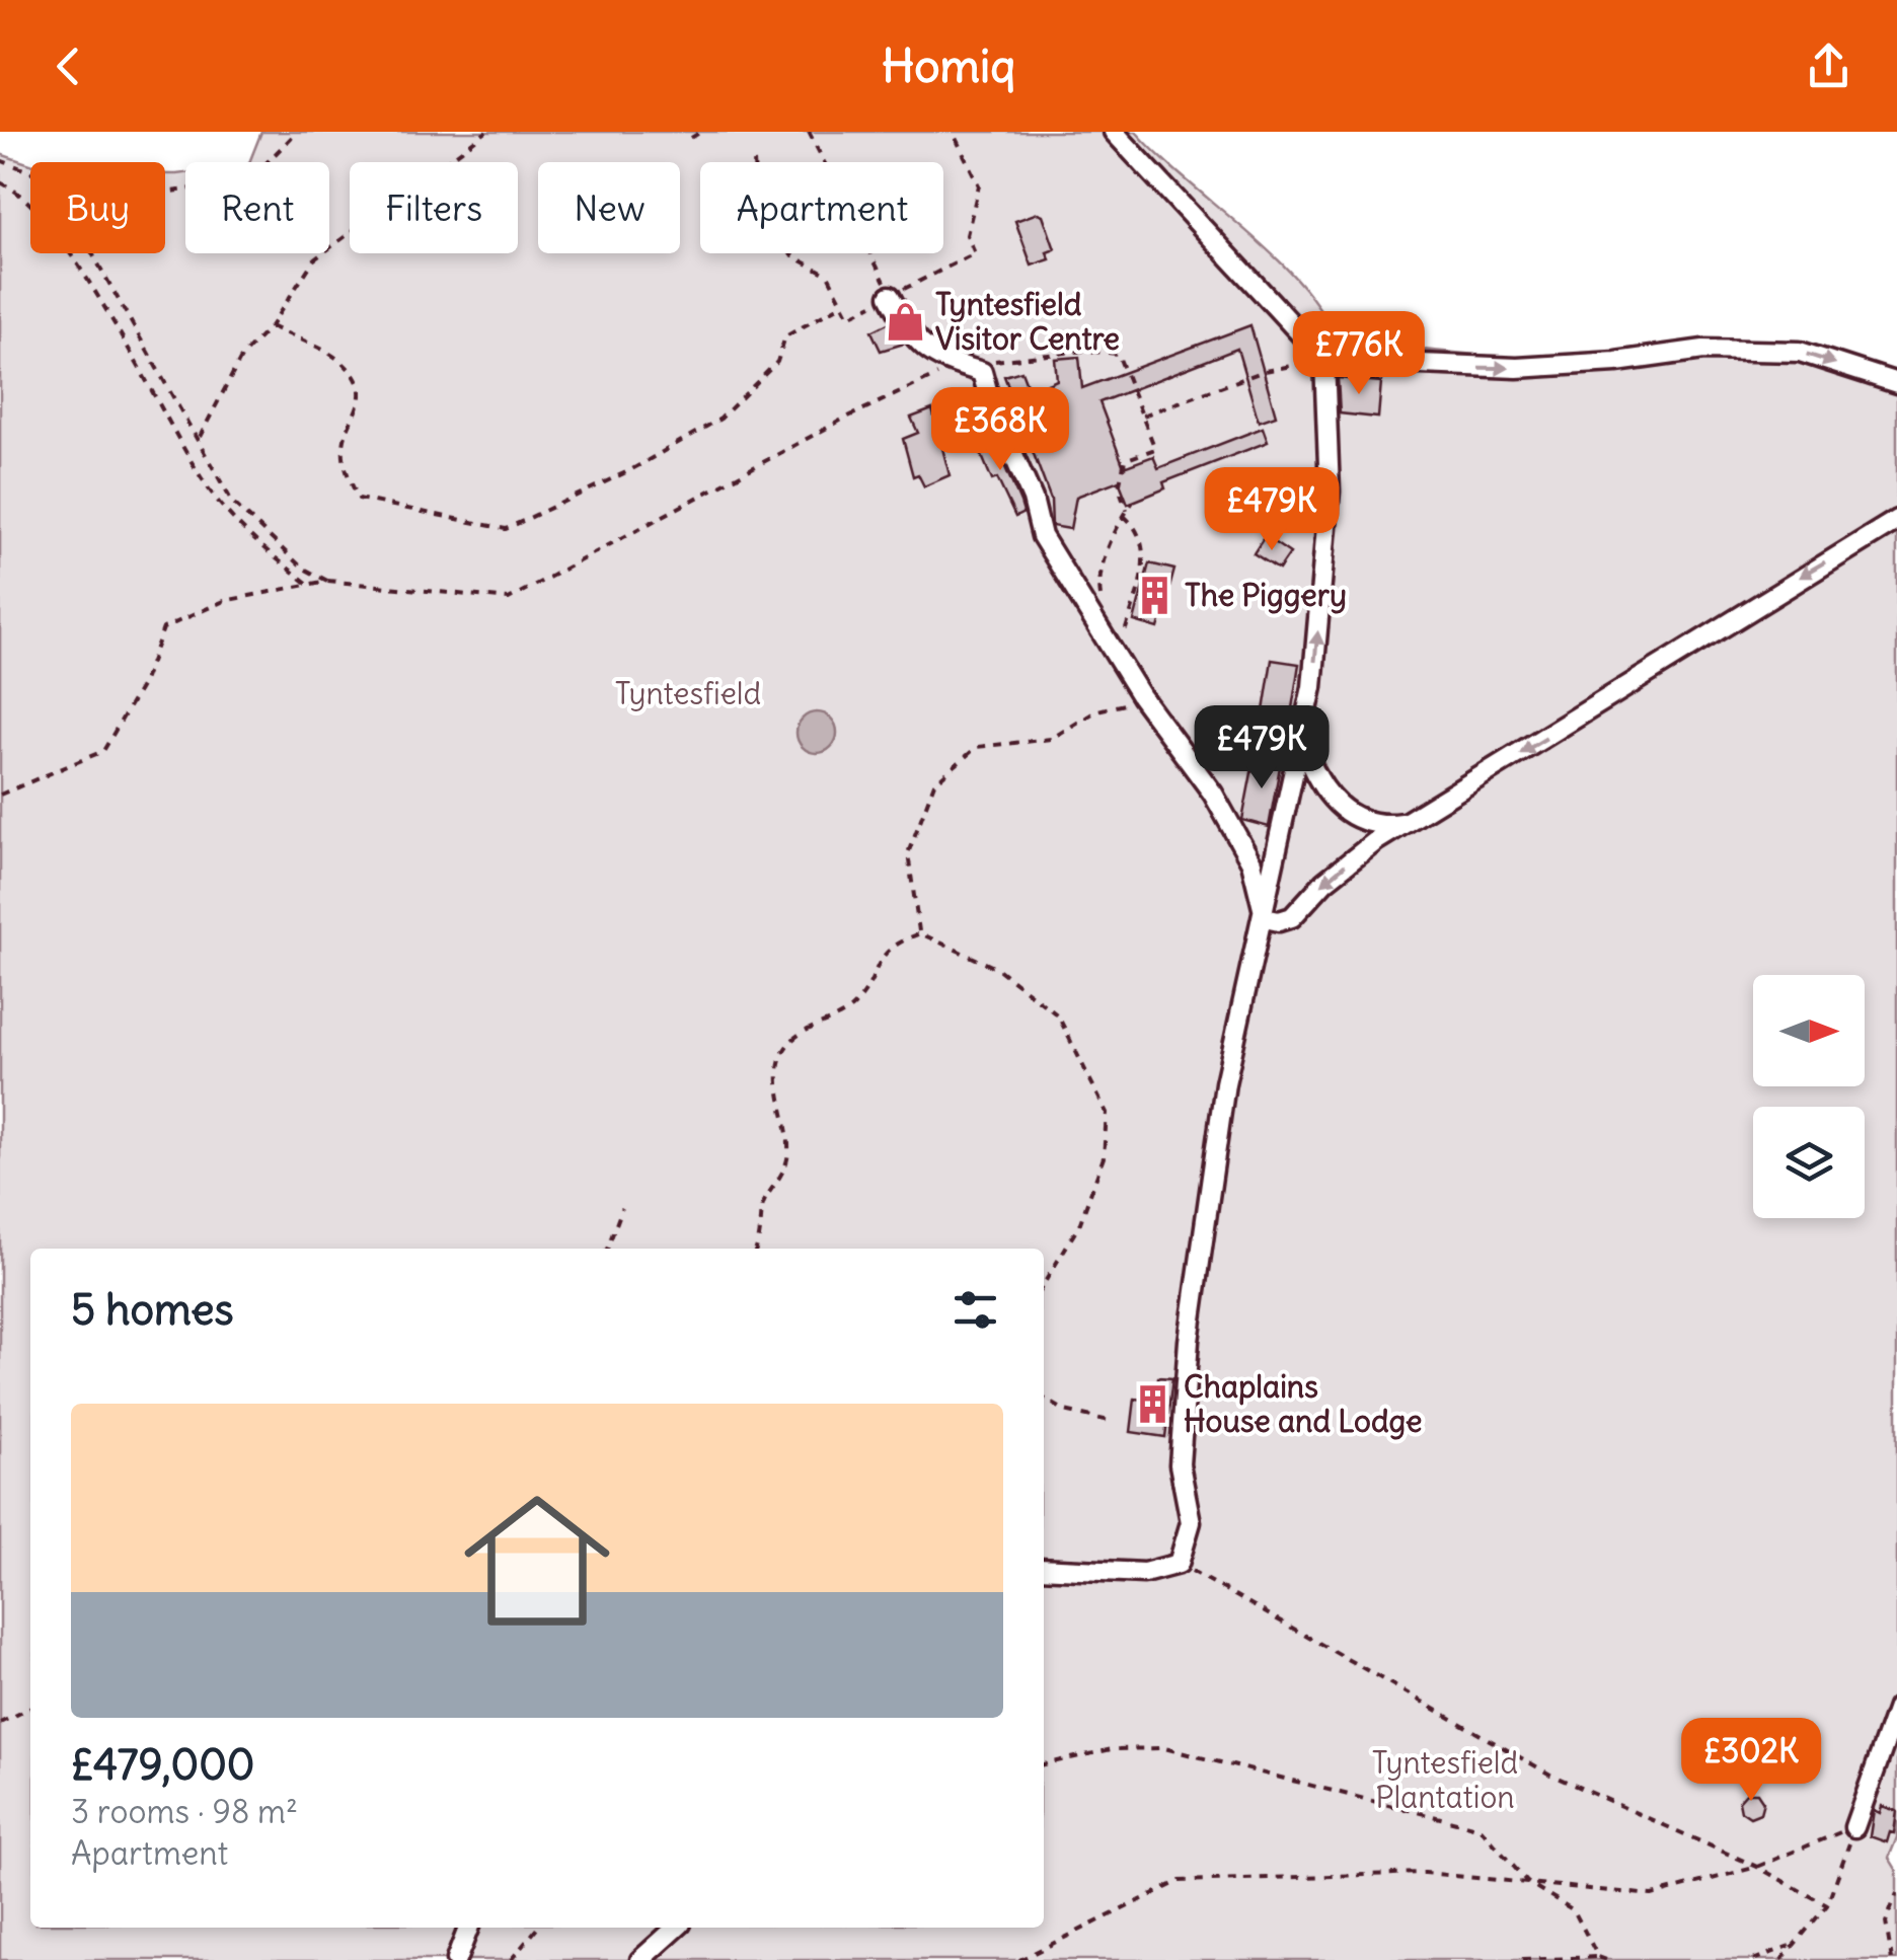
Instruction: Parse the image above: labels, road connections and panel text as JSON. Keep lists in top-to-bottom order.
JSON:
{
  "parks": ["Tyntesfield", "Tyntesfield Plantation"],
  "places": {
    "shop": ["Tyntesfield Visitor Centre"],
    "building": ["The Piggery", "Chaplains House and Lodge"]
  },
  "north": "right",
  "page": {
    "header": "Homiq",
    "chip": [
      "Buy",
      "Rent",
      "Filters",
      "New",
      "Apartment"
    ],
    "price": [
      "£776K",
      "£368K",
      "£479K",
      "£479K",
      "£302K"
    ],
    "heading": "5 homes",
    "list": [
      {
        "name": "£479,000",
        "note": "3 rooms · 98 m² · Apartment"
      }
    ]
  }
}
